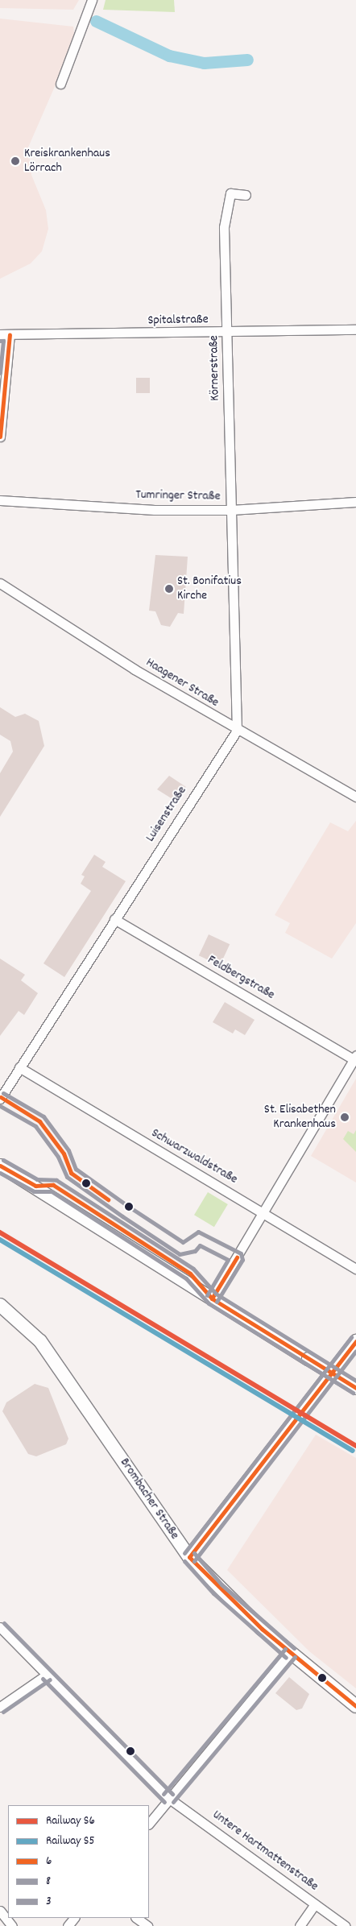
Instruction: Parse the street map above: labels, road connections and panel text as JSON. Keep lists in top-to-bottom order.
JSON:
{
  "streets": {
    "main road": ["Brombacher Straße"],
    "street": [
      "Spitalstraße",
      "Körnerstraße",
      "Tumringer Straße",
      "Haagener Straße",
      "Luisenstraße",
      "Feldbergstraße",
      "Schwarzwaldstraße",
      "Untere Hartmattenstraße"
    ]
  },
  "crossings": [
    ["Spitalstraße", "Körnerstraße"],
    ["Körnerstraße", "Tumringer Straße"],
    ["Haagener Straße", "Luisenstraße"],
    ["Luisenstraße", "Feldbergstraße"],
    ["Luisenstraße", "Schwarzwaldstraße"]
  ],
  "places": ["Kreiskrankenhaus Lörrach", "St. Bonifatius Kirche", "St. Elisabethen Krankenhaus"],
  "lines": [
    "transit line 6",
    "transit line 8",
    "transit line 3",
    "rail line S6",
    "rail line S5"
  ],
  "legend": [
    "Railway S6",
    "Railway S5",
    "6",
    "8",
    "3"
  ]
}
